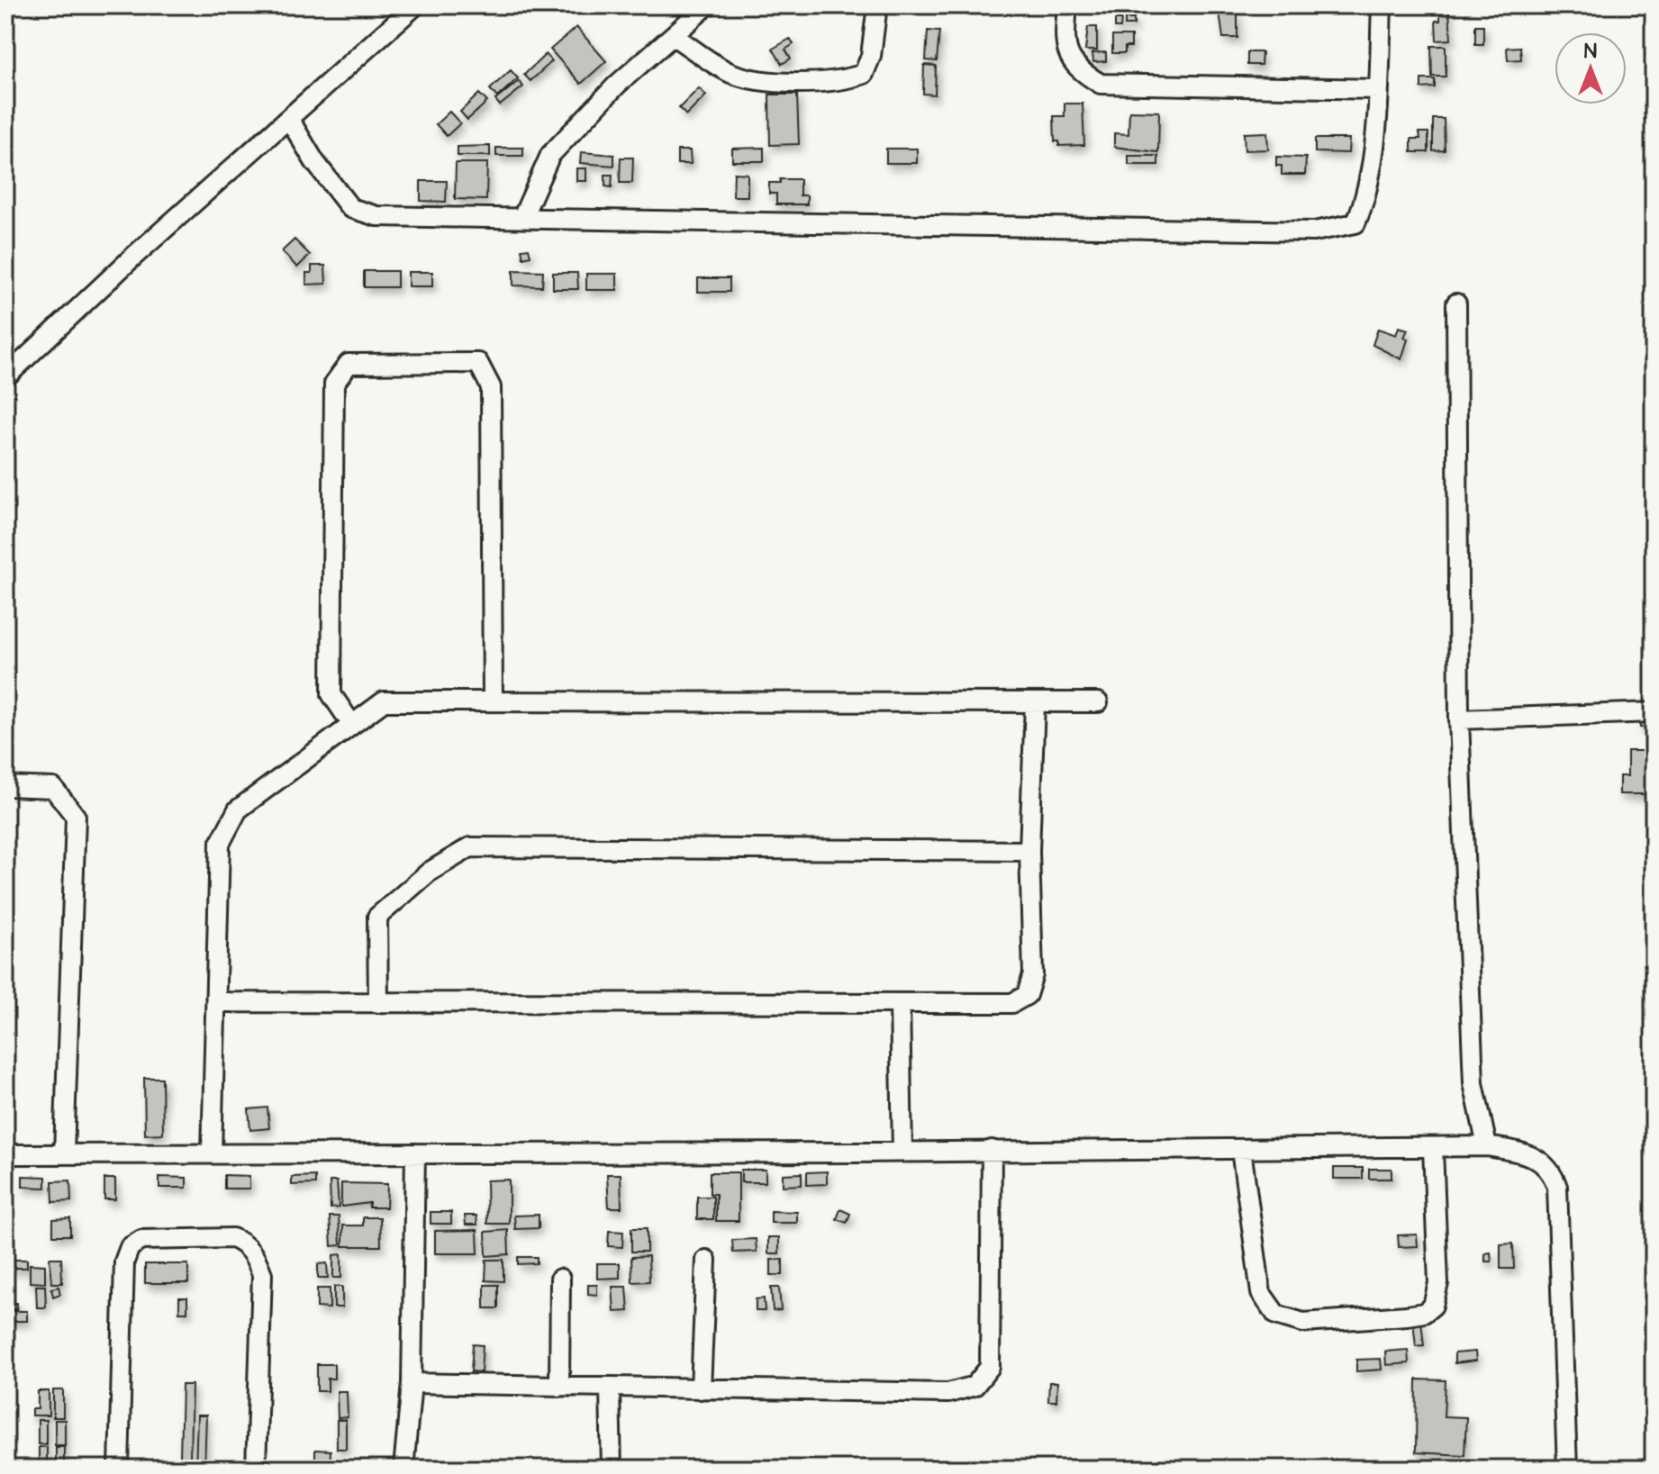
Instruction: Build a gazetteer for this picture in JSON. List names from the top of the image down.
{
  "north": "top"
}
